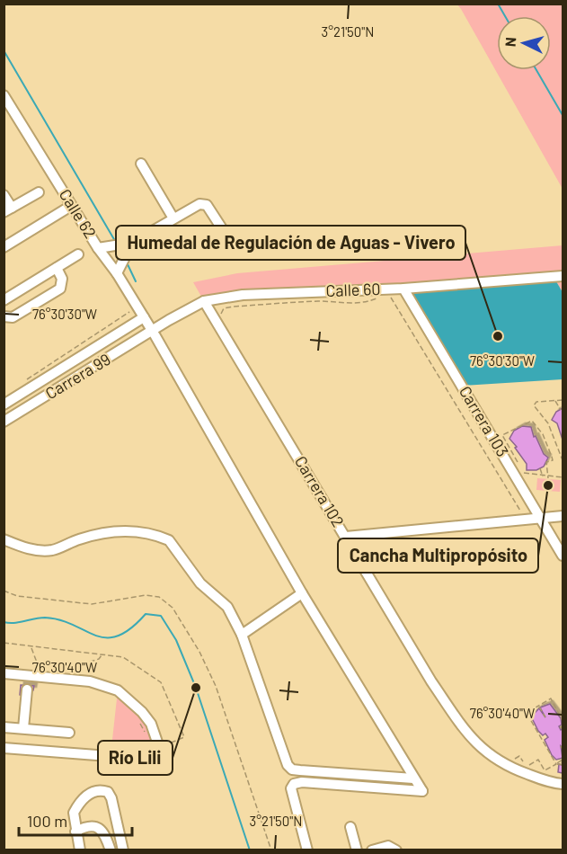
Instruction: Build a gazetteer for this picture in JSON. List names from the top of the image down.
{
  "streets": {
    "street": [
      "Calle 62",
      "Calle 60",
      "Carrera 99",
      "Carrera 103",
      "Carrera 102"
    ]
  },
  "crossings": [
    ["Calle 62", "Calle 60"],
    ["Calle 62", "Carrera 99"],
    ["Calle 60", "Carrera 99"],
    ["Calle 60", "Carrera 103"],
    ["Calle 60", "Carrera 102"]
  ],
  "places": ["Humedal de Regulación de Aguas - Vivero", "Cancha Multipropósito", "Río Lili"],
  "scale_bar": "100 m",
  "north": "left",
  "coordinates": ["3°21'50\"N", "76°30'30\"W", "76°30'40\"W"]
}
